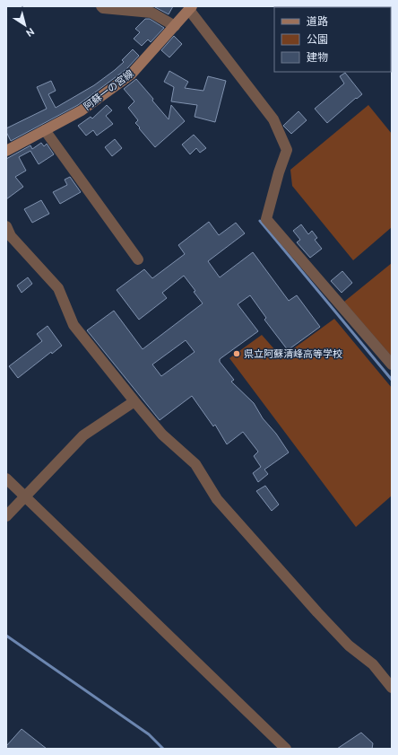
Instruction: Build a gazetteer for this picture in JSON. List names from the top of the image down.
{
  "streets": {
    "main road": ["阿蘇一の宮線"]
  },
  "places": ["県立阿蘇清峰高等学校"],
  "legend": ["道路", "公園", "建物"],
  "north": "bottom right"
}
